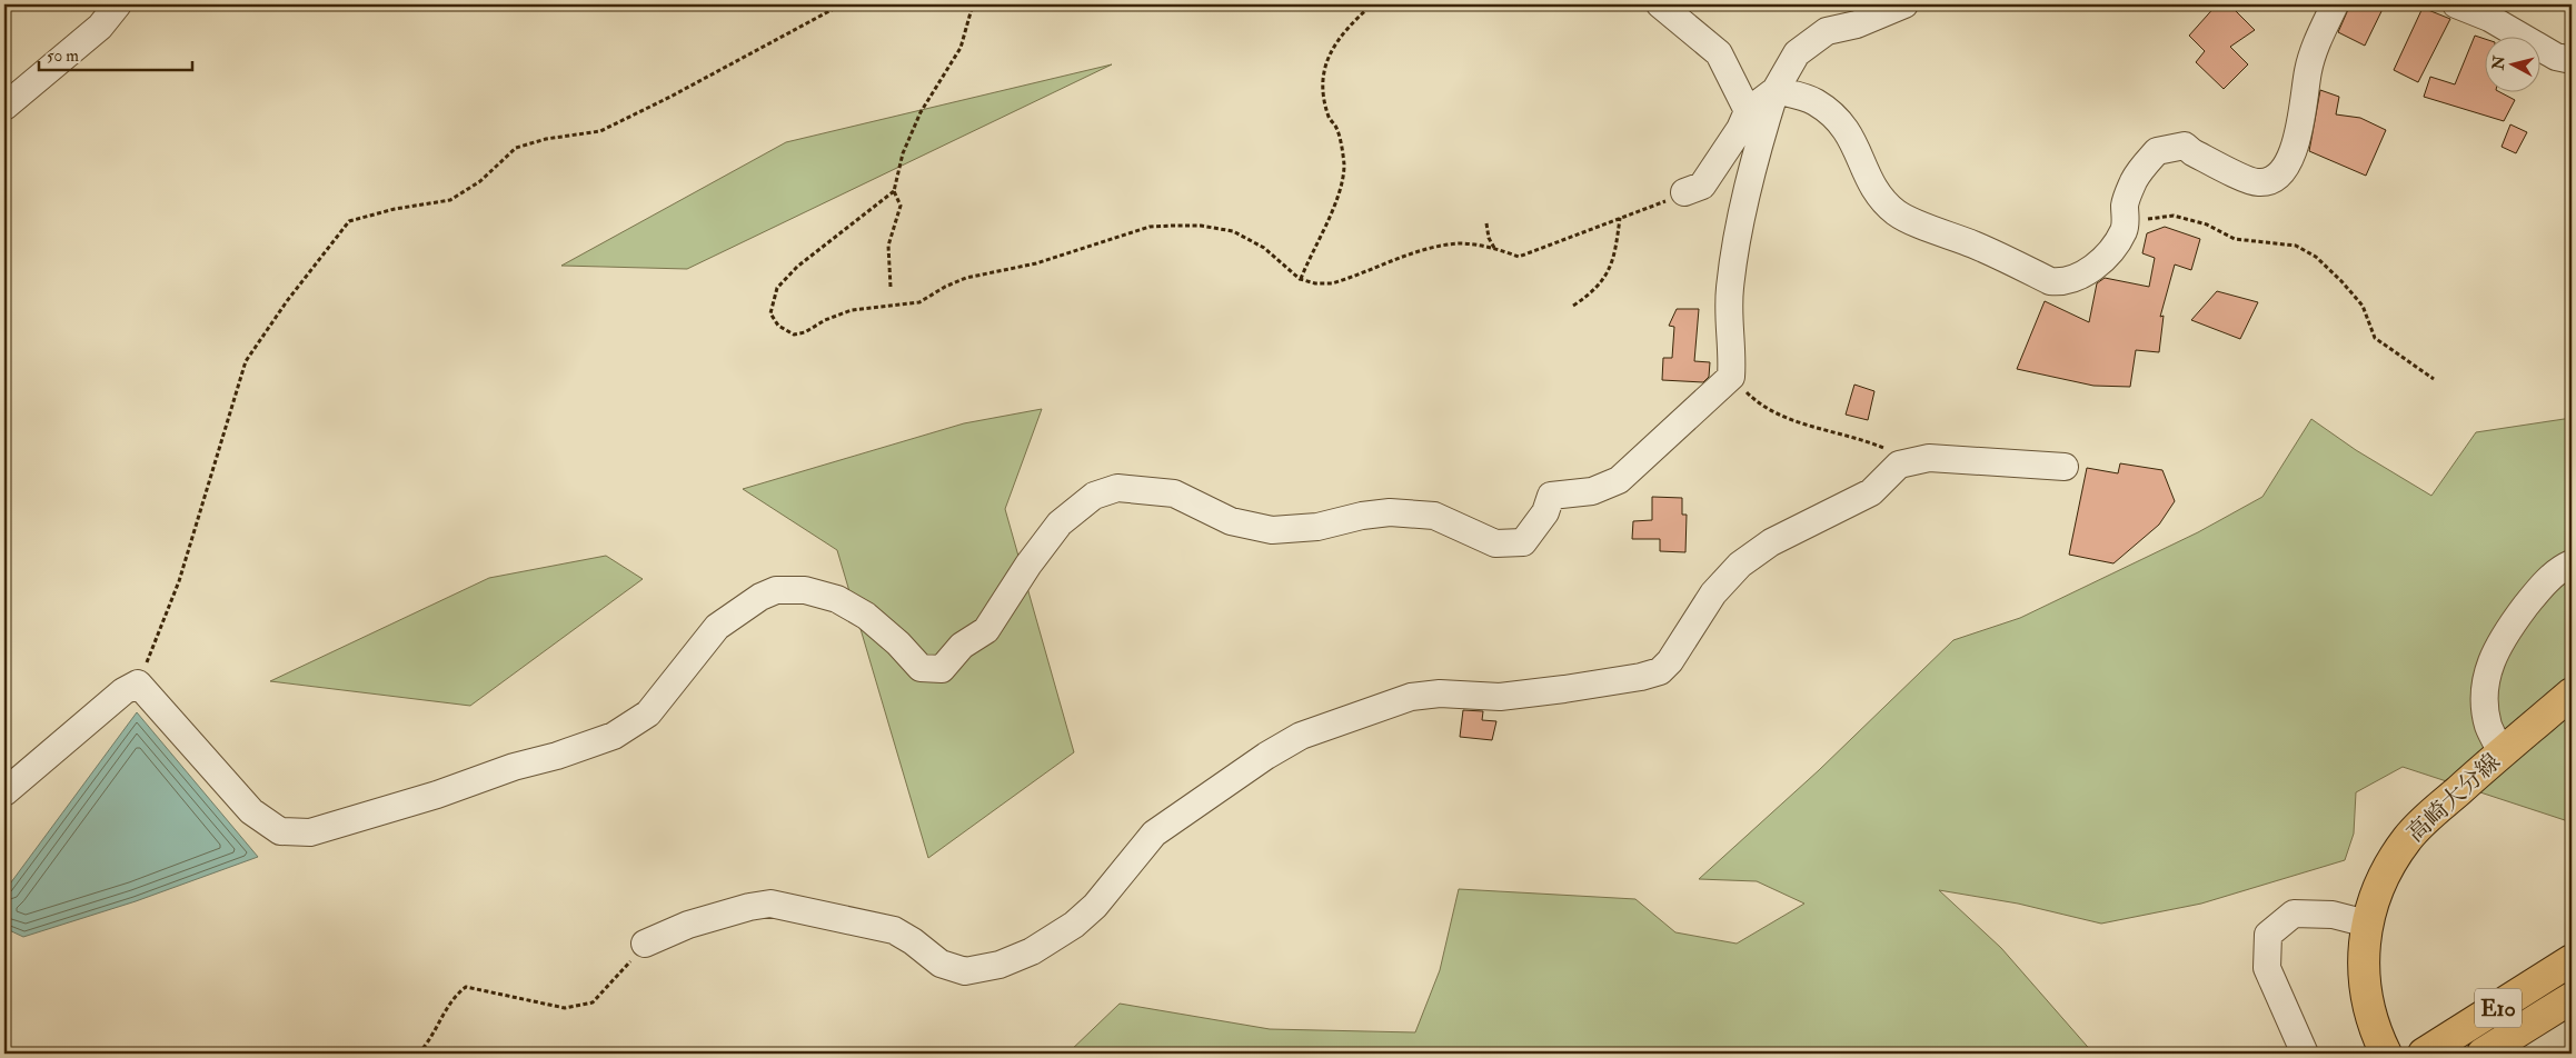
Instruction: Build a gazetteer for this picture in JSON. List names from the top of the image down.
{
  "streets": {
    "main road": ["高崎大分線", "E10"]
  },
  "scale_bar": "50 m",
  "north": "left"
}
